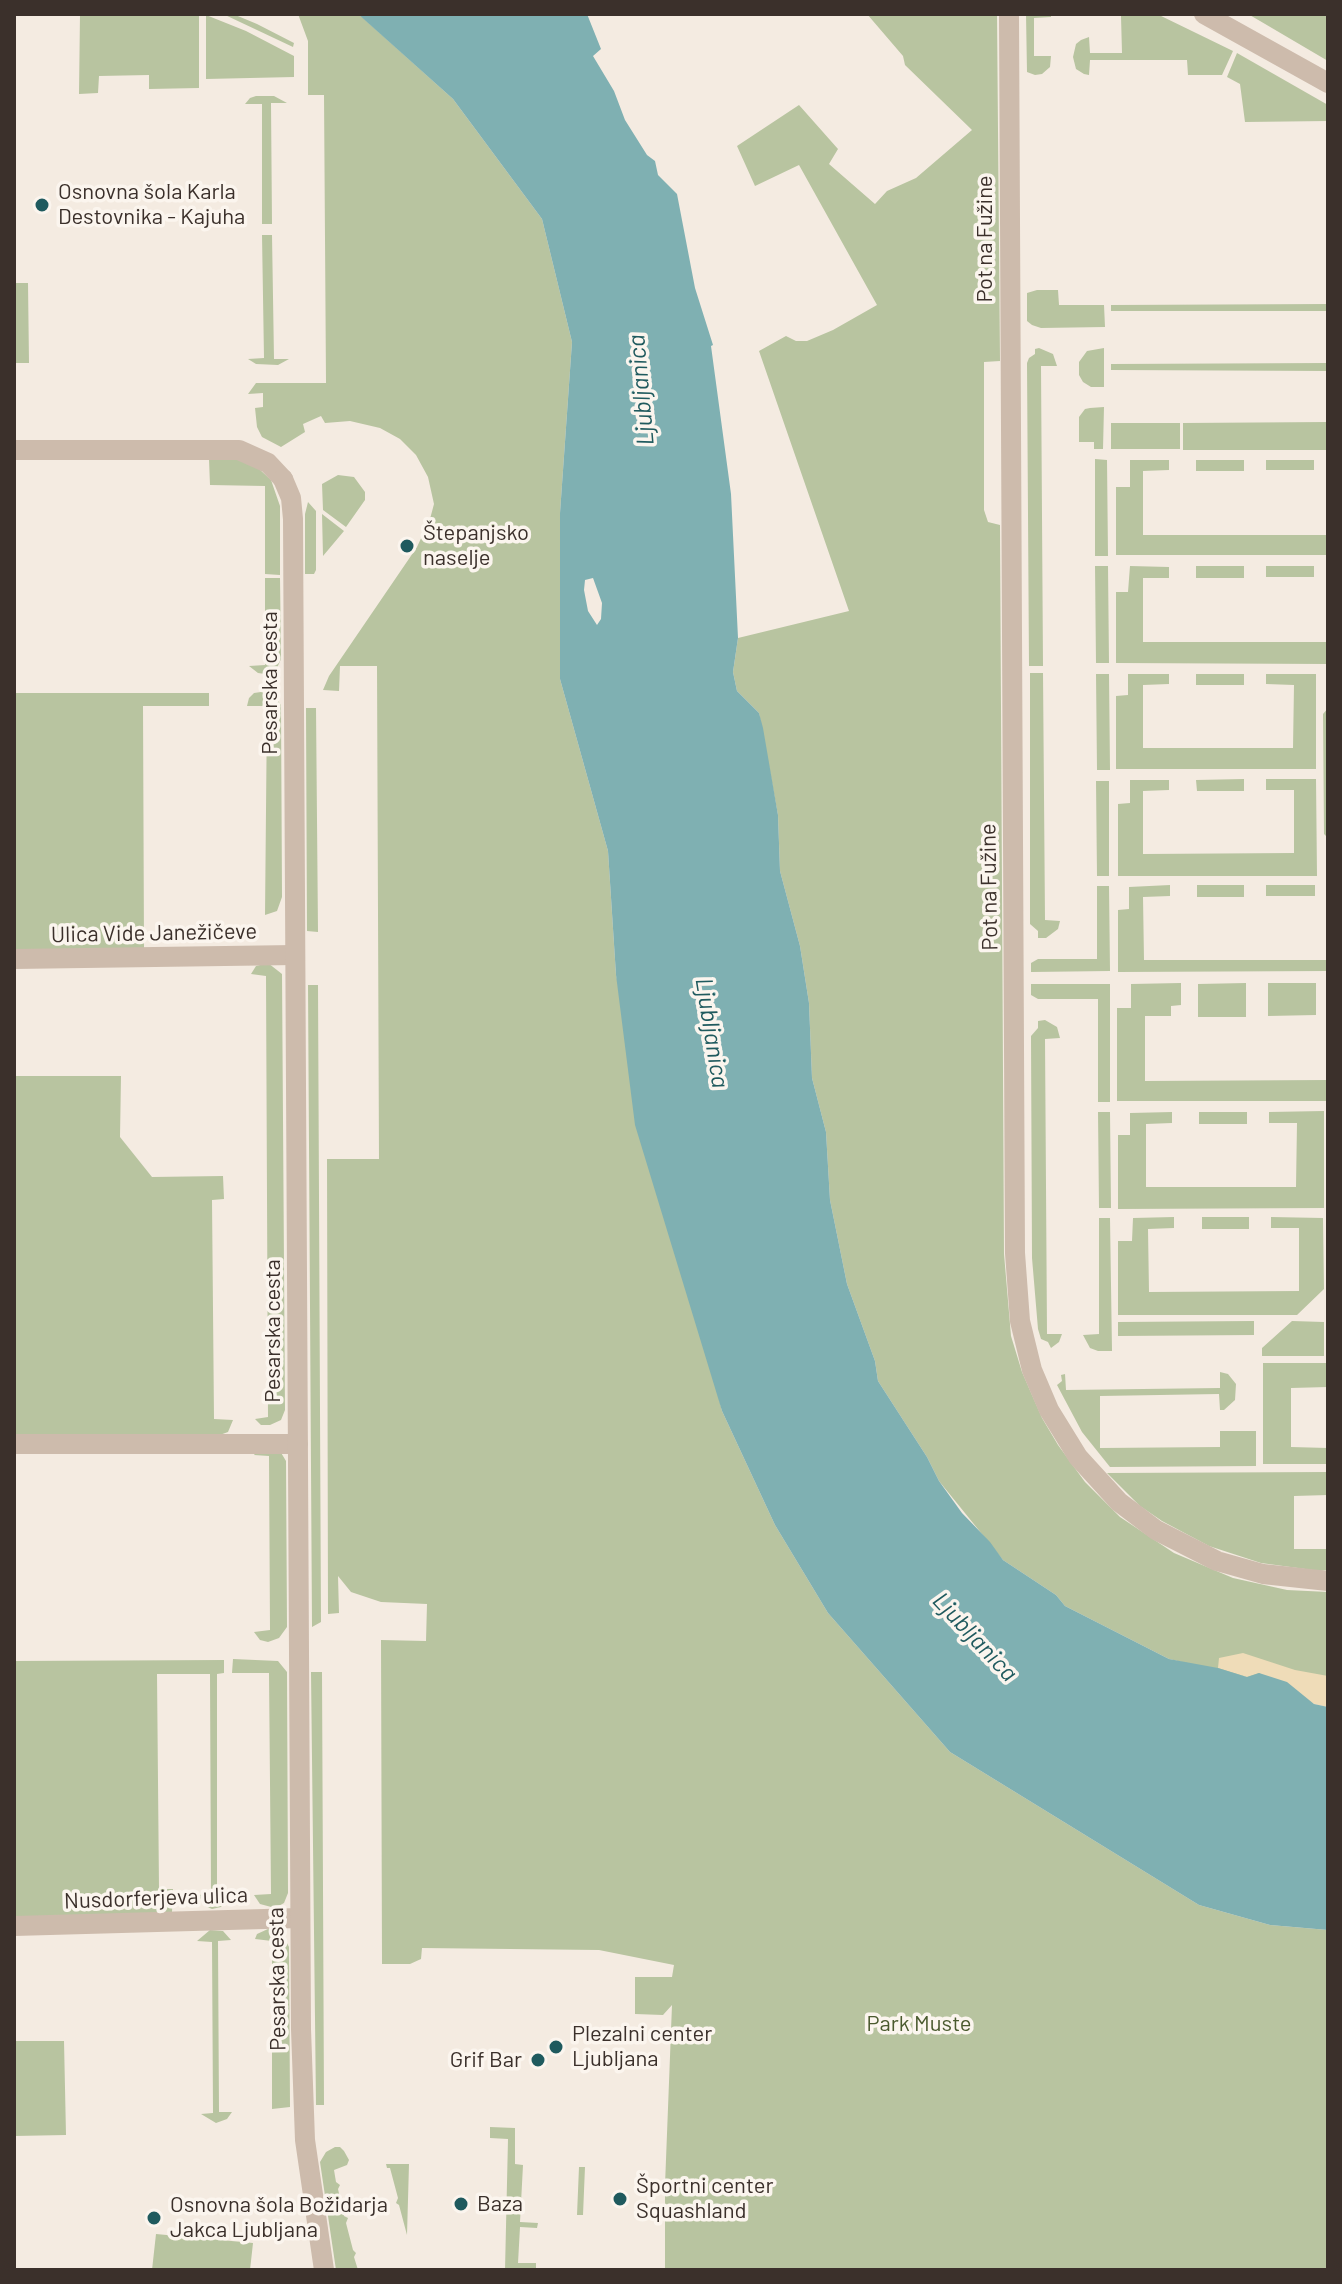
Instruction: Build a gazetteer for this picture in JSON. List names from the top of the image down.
{
  "streets": {
    "street": [
      "Pot na Fužine",
      "Pesarska cesta",
      "Ulica Vide Janežičeve",
      "Nusdorferjeva ulica"
    ]
  },
  "crossings": [
    ["Pesarska cesta", "Ulica Vide Janežičeve"],
    ["Pesarska cesta", "Nusdorferjeva ulica"]
  ],
  "water": ["Ljubljanica"],
  "parks": ["Park Muste"],
  "places": [
    "Osnovna šola Karla Destovnika - Kajuha",
    "Štepanjsko naselje",
    "Plezalni center Ljubljana",
    "Grif Bar",
    "Športni center Squashland",
    "Baza",
    "Osnovna šola Božidarja Jakca Ljubljana"
  ]
}
